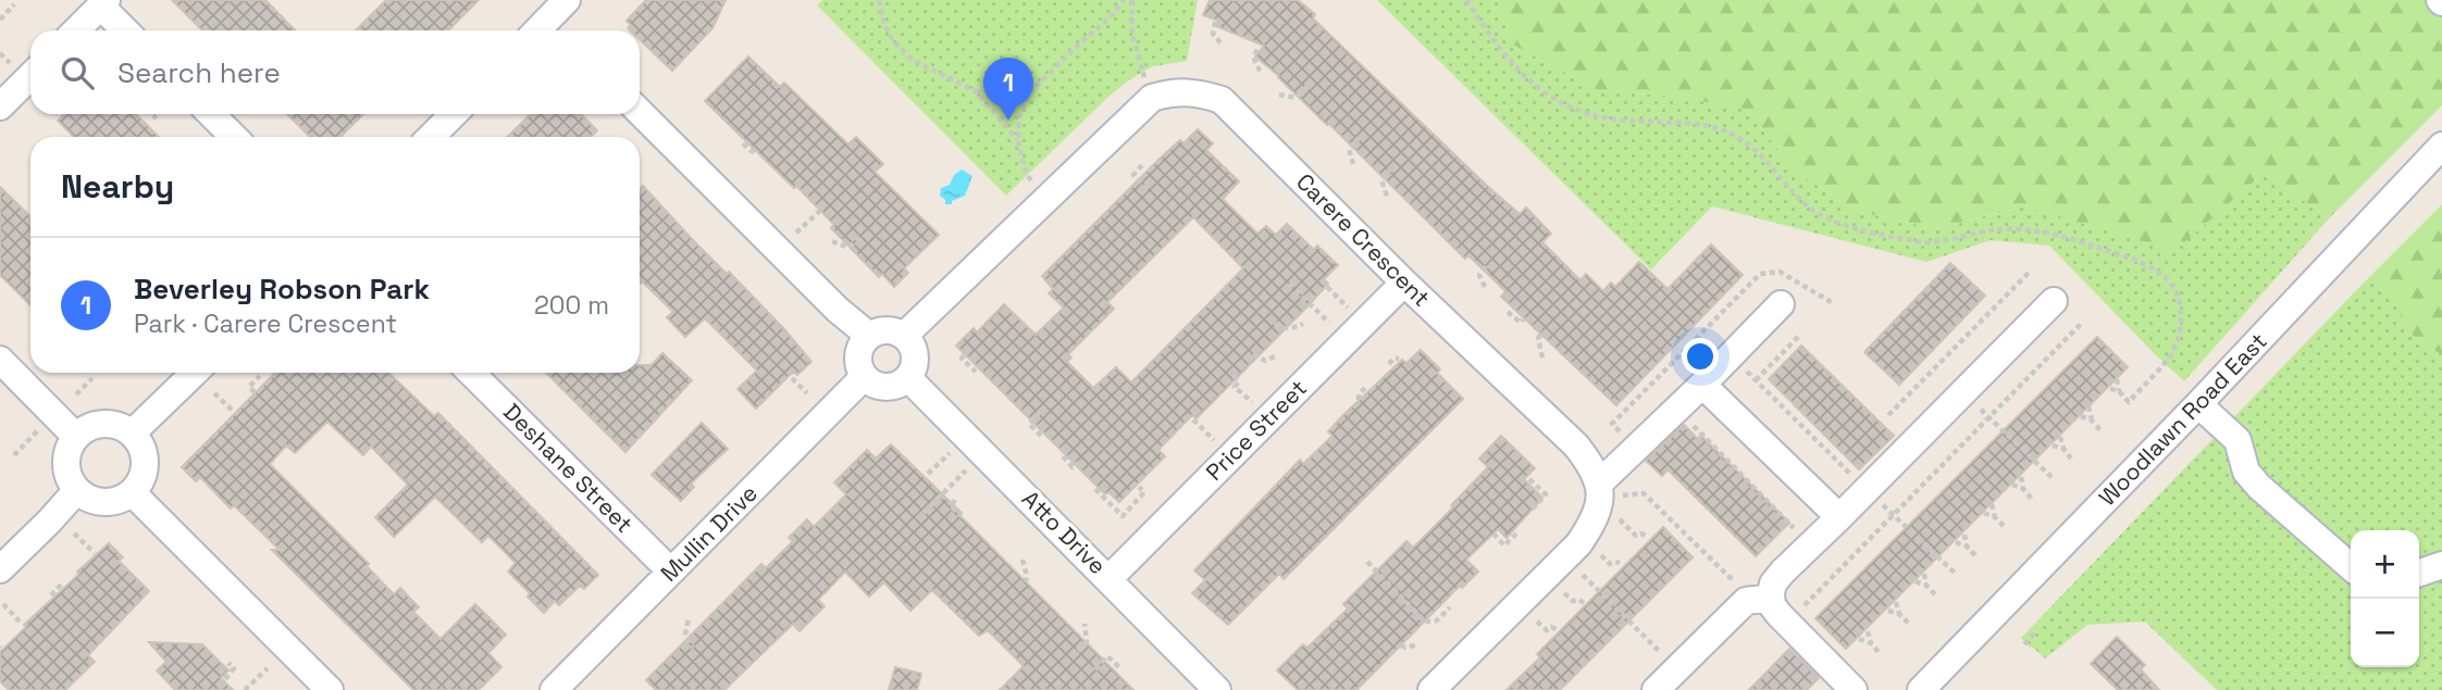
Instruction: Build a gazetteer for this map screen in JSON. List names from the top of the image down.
{
  "streets": {
    "street": [
      "Carere Crescent",
      "Woodlawn Road East",
      "Price Street",
      "Deshane Street",
      "Atto Drive",
      "Mullin Drive"
    ]
  },
  "crossings": [
    ["Carere Crescent", "Price Street"],
    ["Price Street", "Atto Drive"],
    ["Deshane Street", "Mullin Drive"],
    ["Atto Drive", "Mullin Drive"]
  ],
  "page": {
    "search": "Search here",
    "pins": "1",
    "heading": "Nearby",
    "list": [
      {
        "mark": "1",
        "name": "Beverley Robson Park",
        "note": "Park · Carere Crescent",
        "value": "200 m"
      }
    ],
    "map_buttons": ["+", "−"]
  }
}
